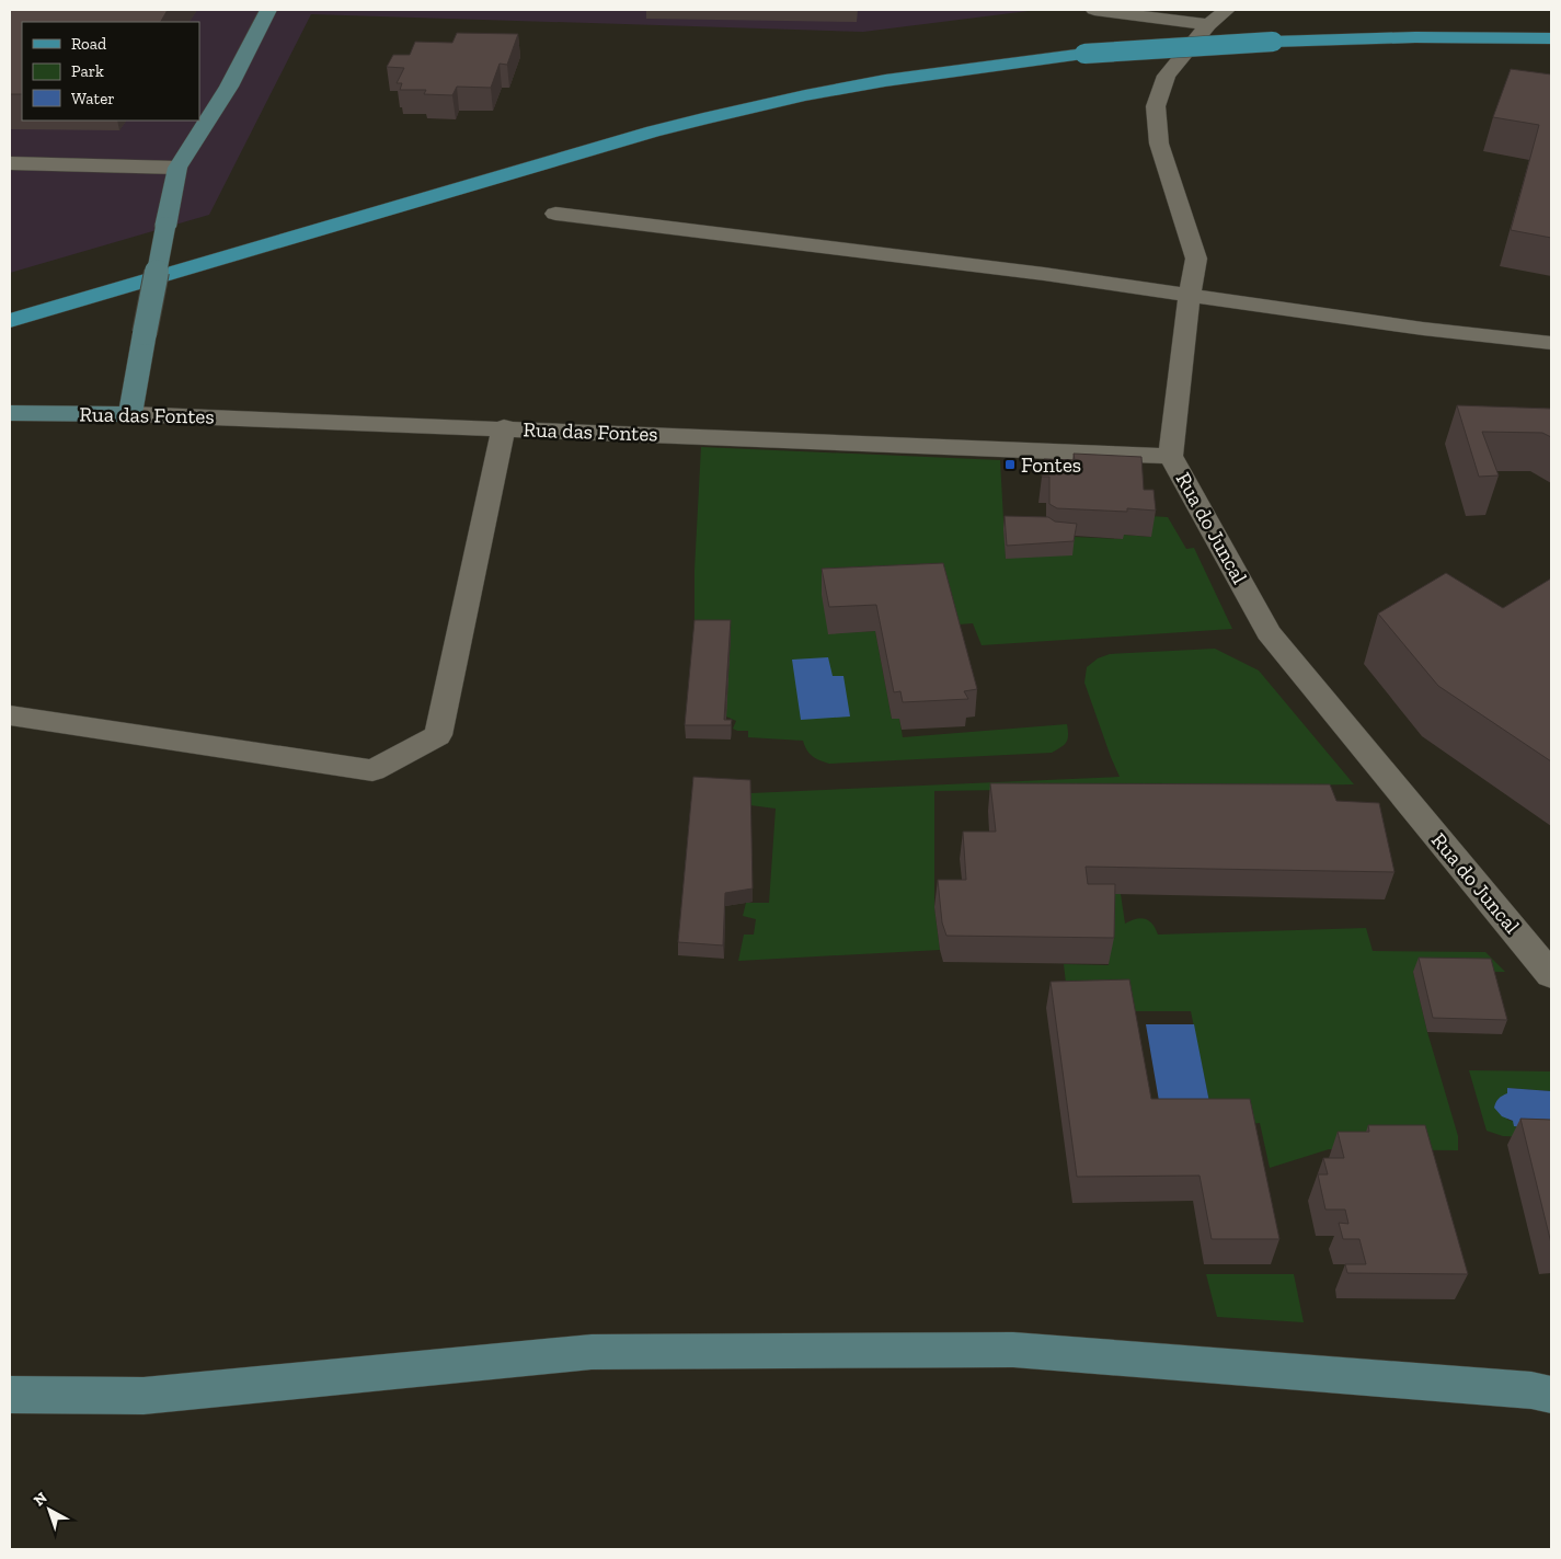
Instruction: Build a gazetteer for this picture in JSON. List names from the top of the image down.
{
  "streets": {
    "street": ["Rua das Fontes", "Rua do Juncal"]
  },
  "crossings": [
    ["Rua das Fontes", "Rua do Juncal"]
  ],
  "places": {
    "transit": ["Fontes"]
  },
  "legend": ["Road", "Park", "Water"],
  "north": "top left"
}
